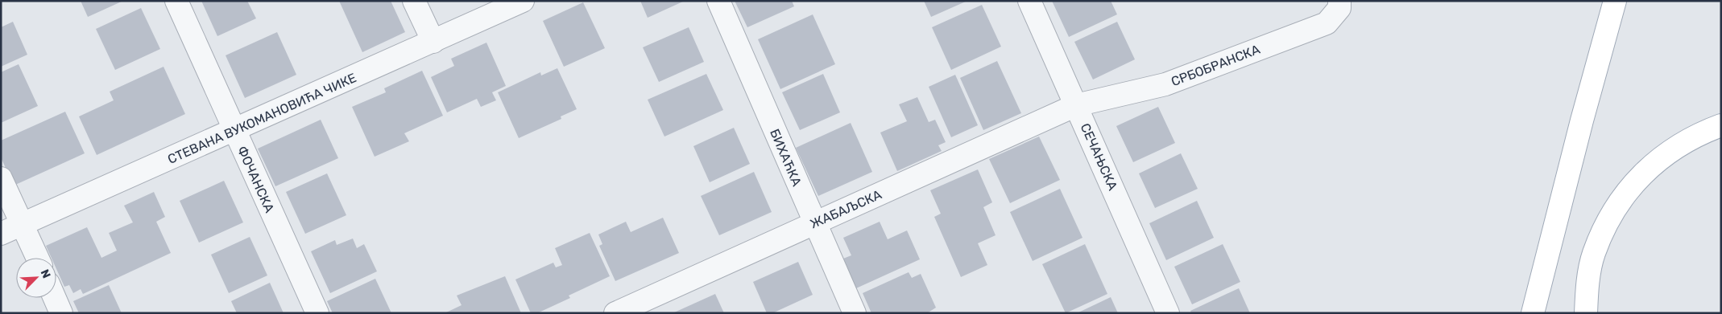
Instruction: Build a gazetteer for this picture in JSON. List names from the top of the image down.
{
  "streets": {
    "street": [
      "СРБОБРАНСКА",
      "СТЕВАНА ВУКОМАНОВИЋА ЧИКЕ",
      "СЕЧАЊСКА",
      "БИХАЋКА",
      "ФОЧАНСКА",
      "ЖАБАЉСКА"
    ]
  },
  "crossings": [
    ["СРБОБРАНСКА", "СЕЧАЊСКА"],
    ["СРБОБРАНСКА", "ЖАБАЉСКА"],
    ["СТЕВАНА ВУКОМАНОВИЋА ЧИКЕ", "ФОЧАНСКА"],
    ["СЕЧАЊСКА", "ЖАБАЉСКА"],
    ["БИХАЋКА", "ЖАБАЉСКА"]
  ],
  "north": "top right"
}
